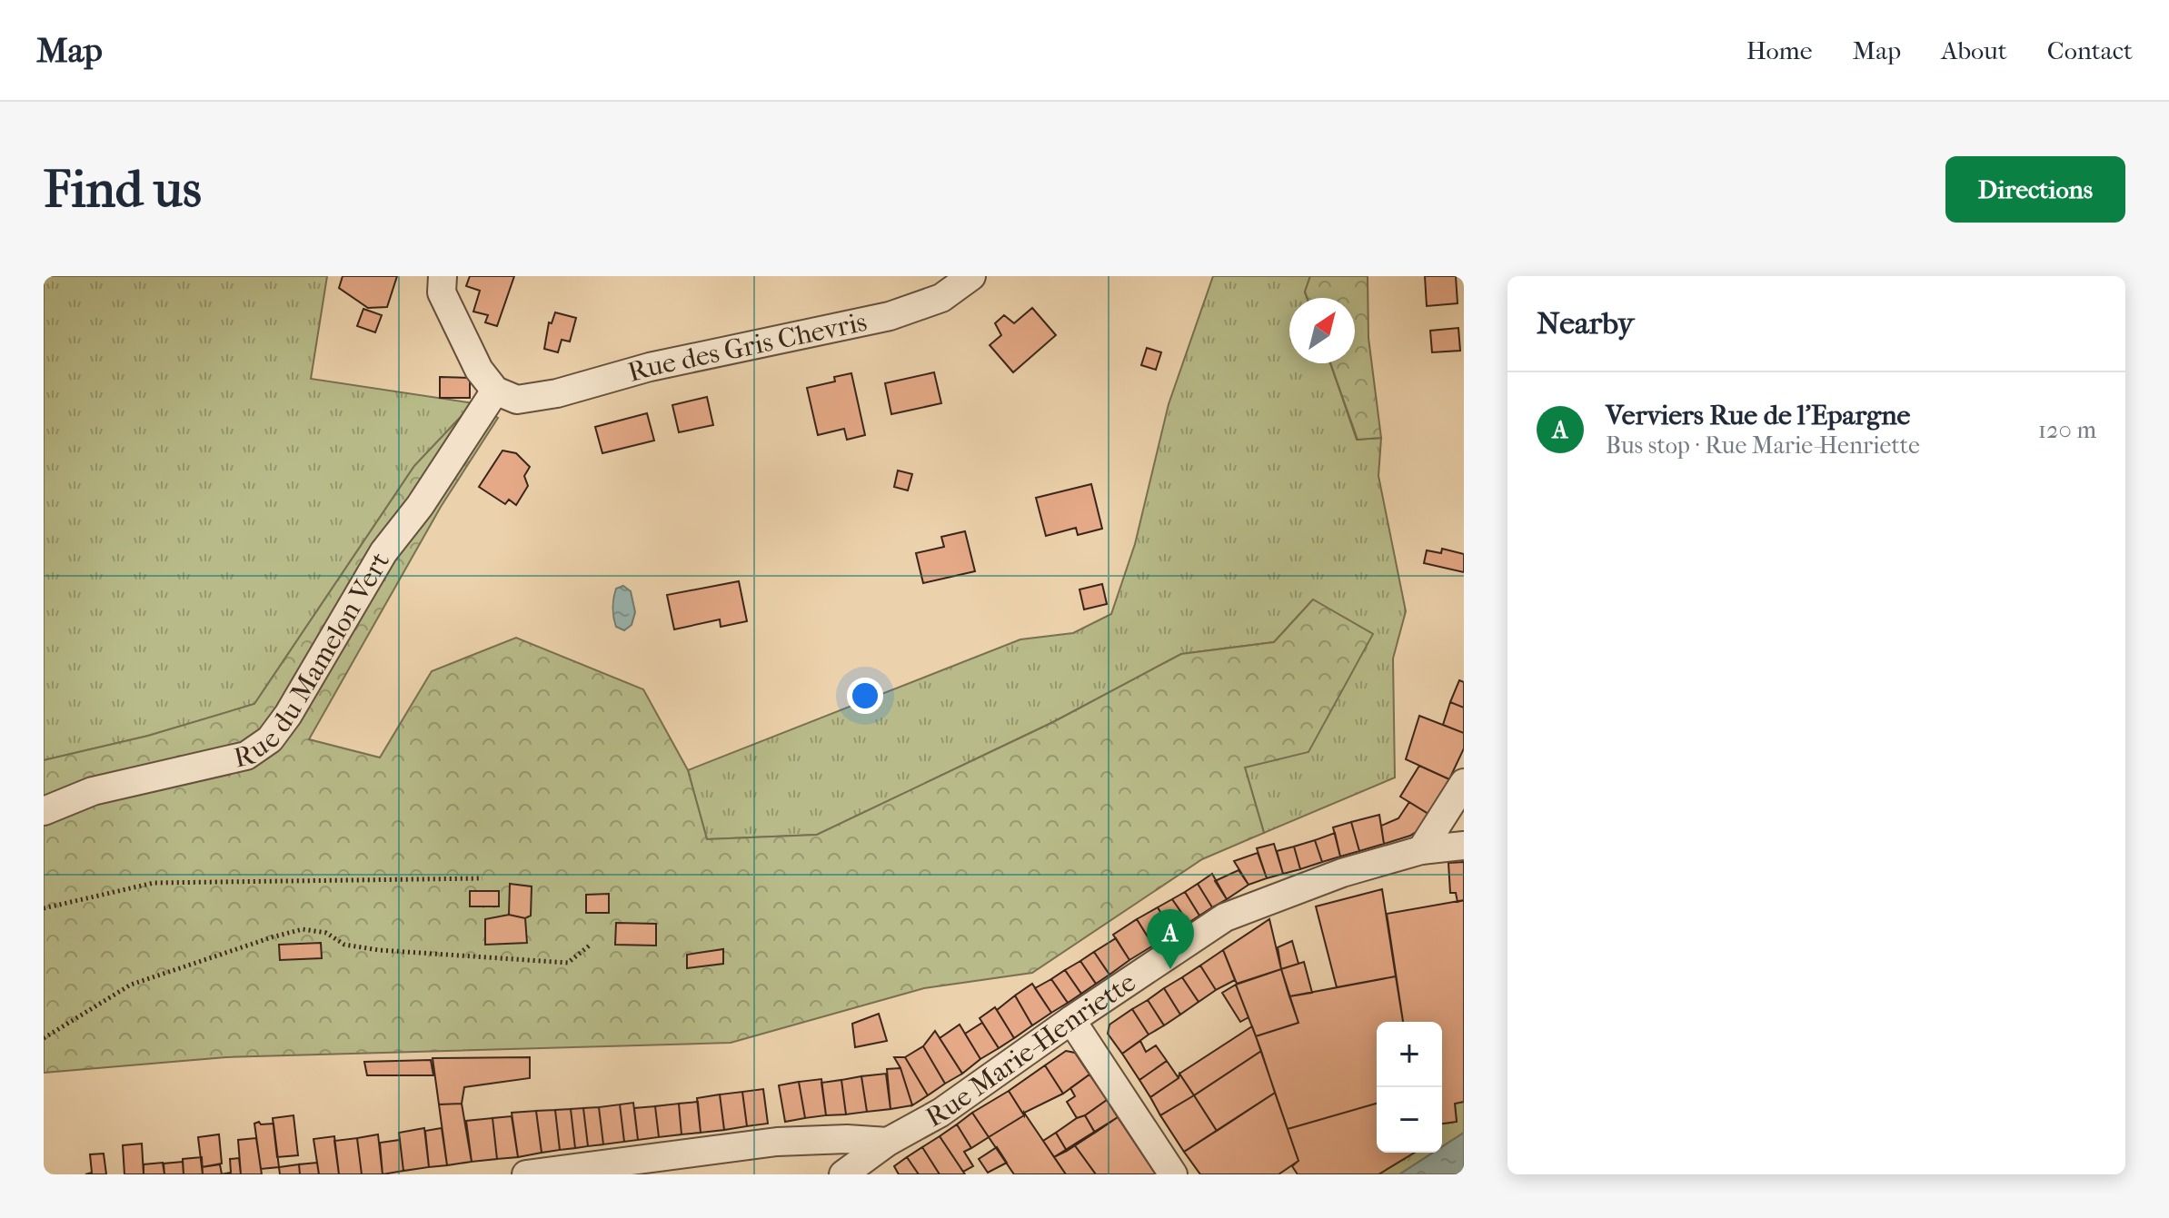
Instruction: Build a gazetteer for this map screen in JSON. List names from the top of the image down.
{
  "streets": {
    "street": ["Rue des Gris Chevris", "Rue du Mamelon Vert", "Rue Marie-Henriette"]
  },
  "crossings": [
    ["Rue des Gris Chevris", "Rue du Mamelon Vert"]
  ],
  "north": "top right",
  "page": {
    "header": "Map",
    "nav": [
      "Home",
      "Map",
      "About",
      "Contact"
    ],
    "buttons": "Directions",
    "title": "Find us",
    "heading": "Nearby",
    "list": [
      {
        "mark": "A",
        "name": "Verviers Rue de l'Epargne",
        "note": "Bus stop · Rue Marie-Henriette",
        "value": "120 m"
      }
    ],
    "pins": "A",
    "map_buttons": ["+", "−"]
  }
}
